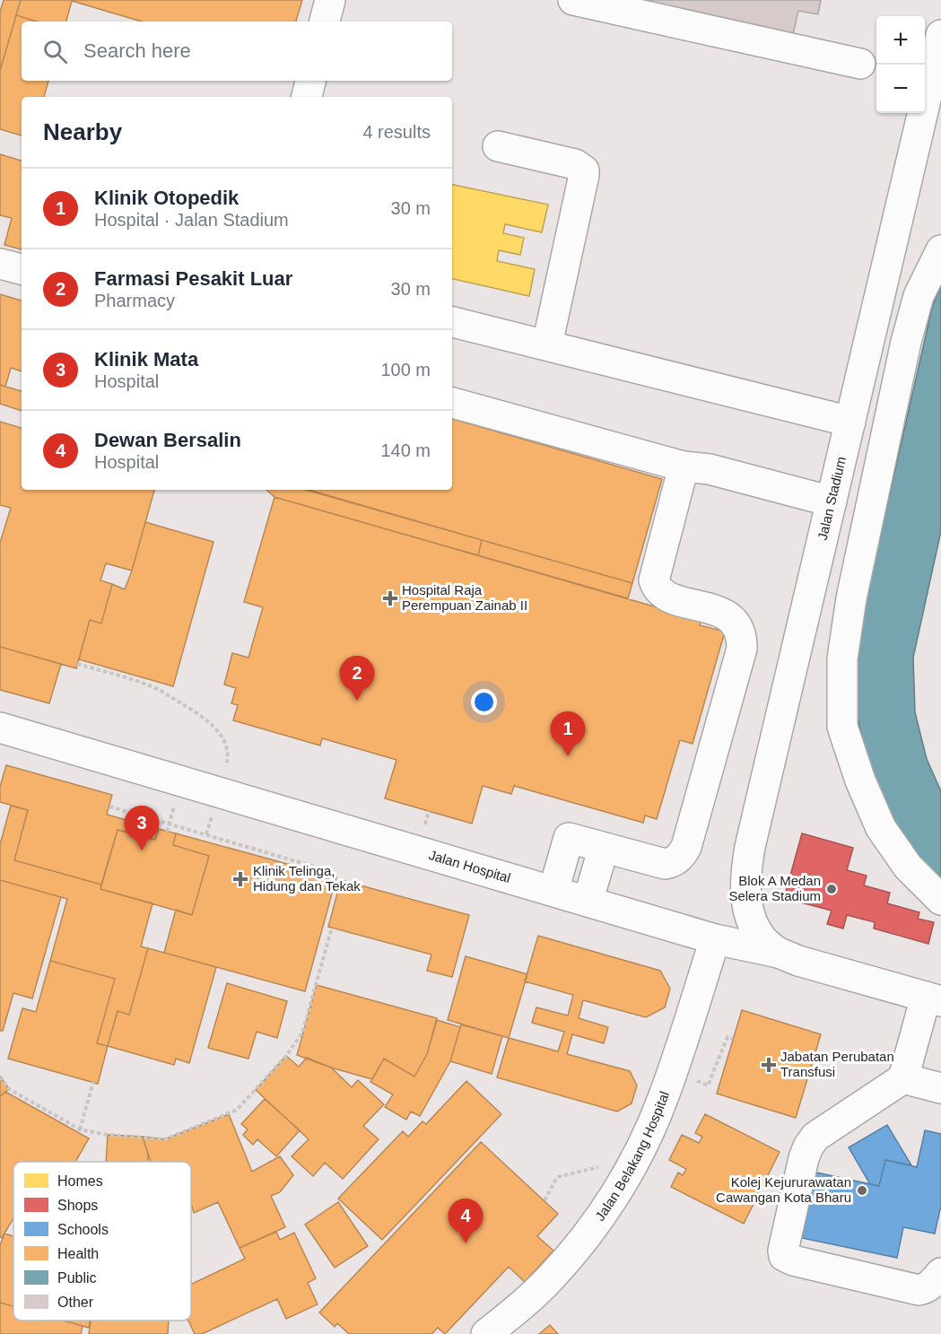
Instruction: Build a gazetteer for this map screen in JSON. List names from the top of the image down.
{
  "streets": {
    "street": ["Jalan Stadium", "Jalan Hospital", "Jalan Belakang Hospital"]
  },
  "crossings": [
    ["Jalan Stadium", "Jalan Hospital"],
    ["Jalan Hospital", "Jalan Belakang Hospital"]
  ],
  "places": {
    "health": ["Hospital Raja Perempuan Zainab II", "Klinik Telinga, Hidung dan Tekak", "Jabatan Perubatan Transfusi"],
    "other": ["Blok A Medan Selera Stadium", "Kolej Kejururawatan Cawangan Kota Bharu"]
  },
  "legend": [
    "Homes",
    "Shops",
    "Schools",
    "Health",
    "Public",
    "Other"
  ],
  "page": {
    "map_buttons": ["+", "−"],
    "search": "Search here",
    "heading": ["Nearby", "4 results"],
    "list": [
      {
        "mark": "1",
        "name": "Klinik Otopedik",
        "note": "Hospital · Jalan Stadium",
        "value": "30 m"
      },
      {
        "mark": "2",
        "name": "Farmasi Pesakit Luar",
        "note": "Pharmacy",
        "value": "30 m"
      },
      {
        "mark": "3",
        "name": "Klinik Mata",
        "note": "Hospital",
        "value": "100 m"
      },
      {
        "mark": "4",
        "name": "Dewan Bersalin",
        "note": "Hospital",
        "value": "140 m"
      }
    ],
    "pins": [
      "2",
      "1",
      "3",
      "4"
    ]
  }
}
